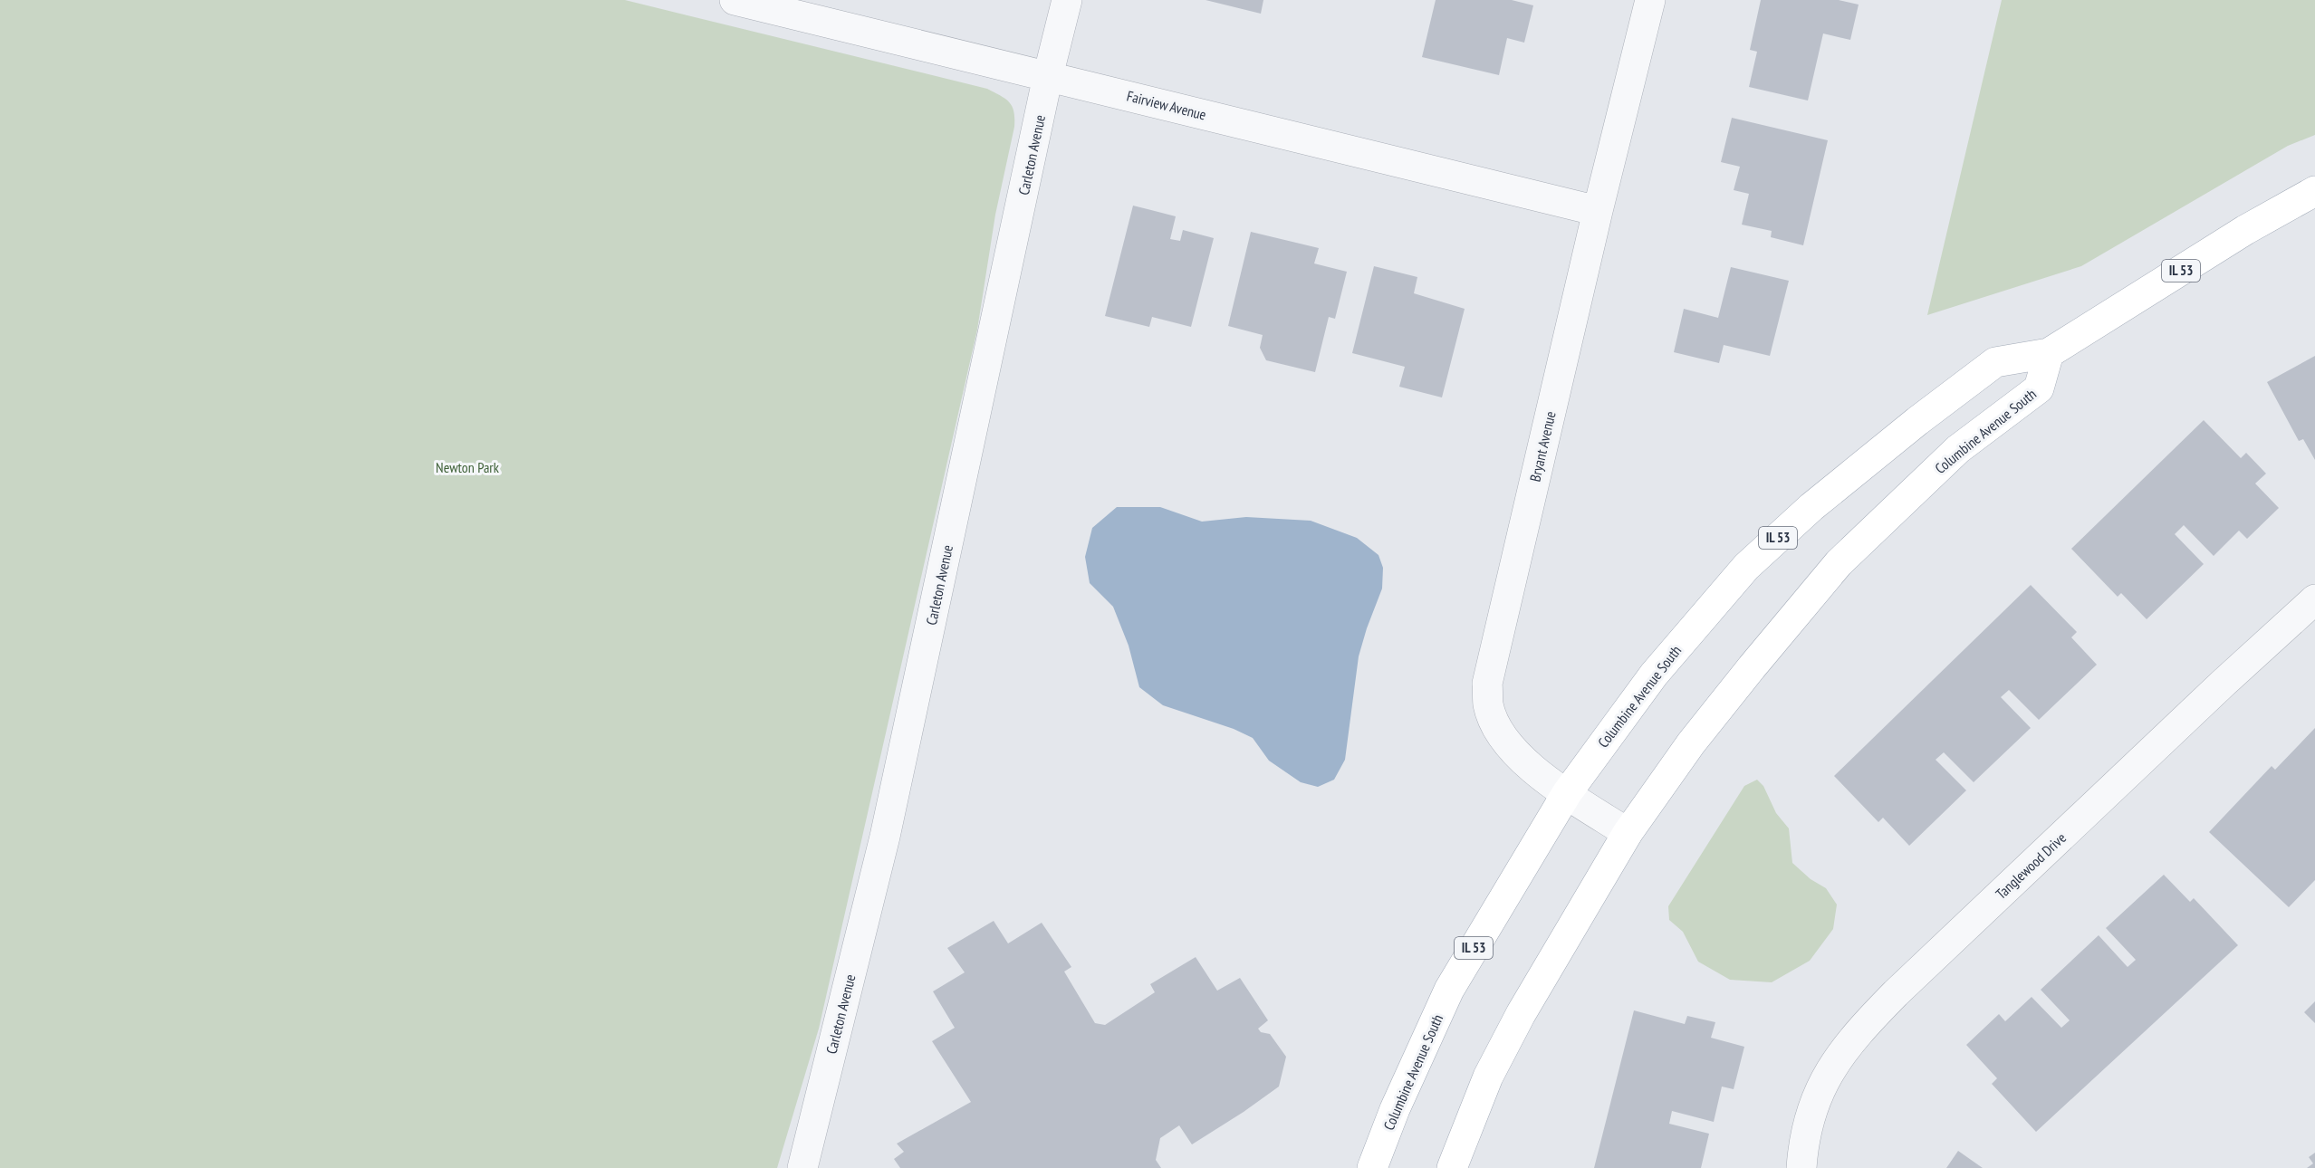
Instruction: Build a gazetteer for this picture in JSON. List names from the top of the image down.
{
  "streets": {
    "main road": ["IL 53", "Columbine Avenue South"],
    "street": [
      "Fairview Avenue",
      "Carleton Avenue",
      "Bryant Avenue",
      "Tanglewood Drive"
    ]
  },
  "crossings": [
    ["Fairview Avenue", "Carleton Avenue"],
    ["Fairview Avenue", "Bryant Avenue"],
    ["Columbine Avenue South", "Bryant Avenue"]
  ],
  "parks": ["Newton Park"]
}
